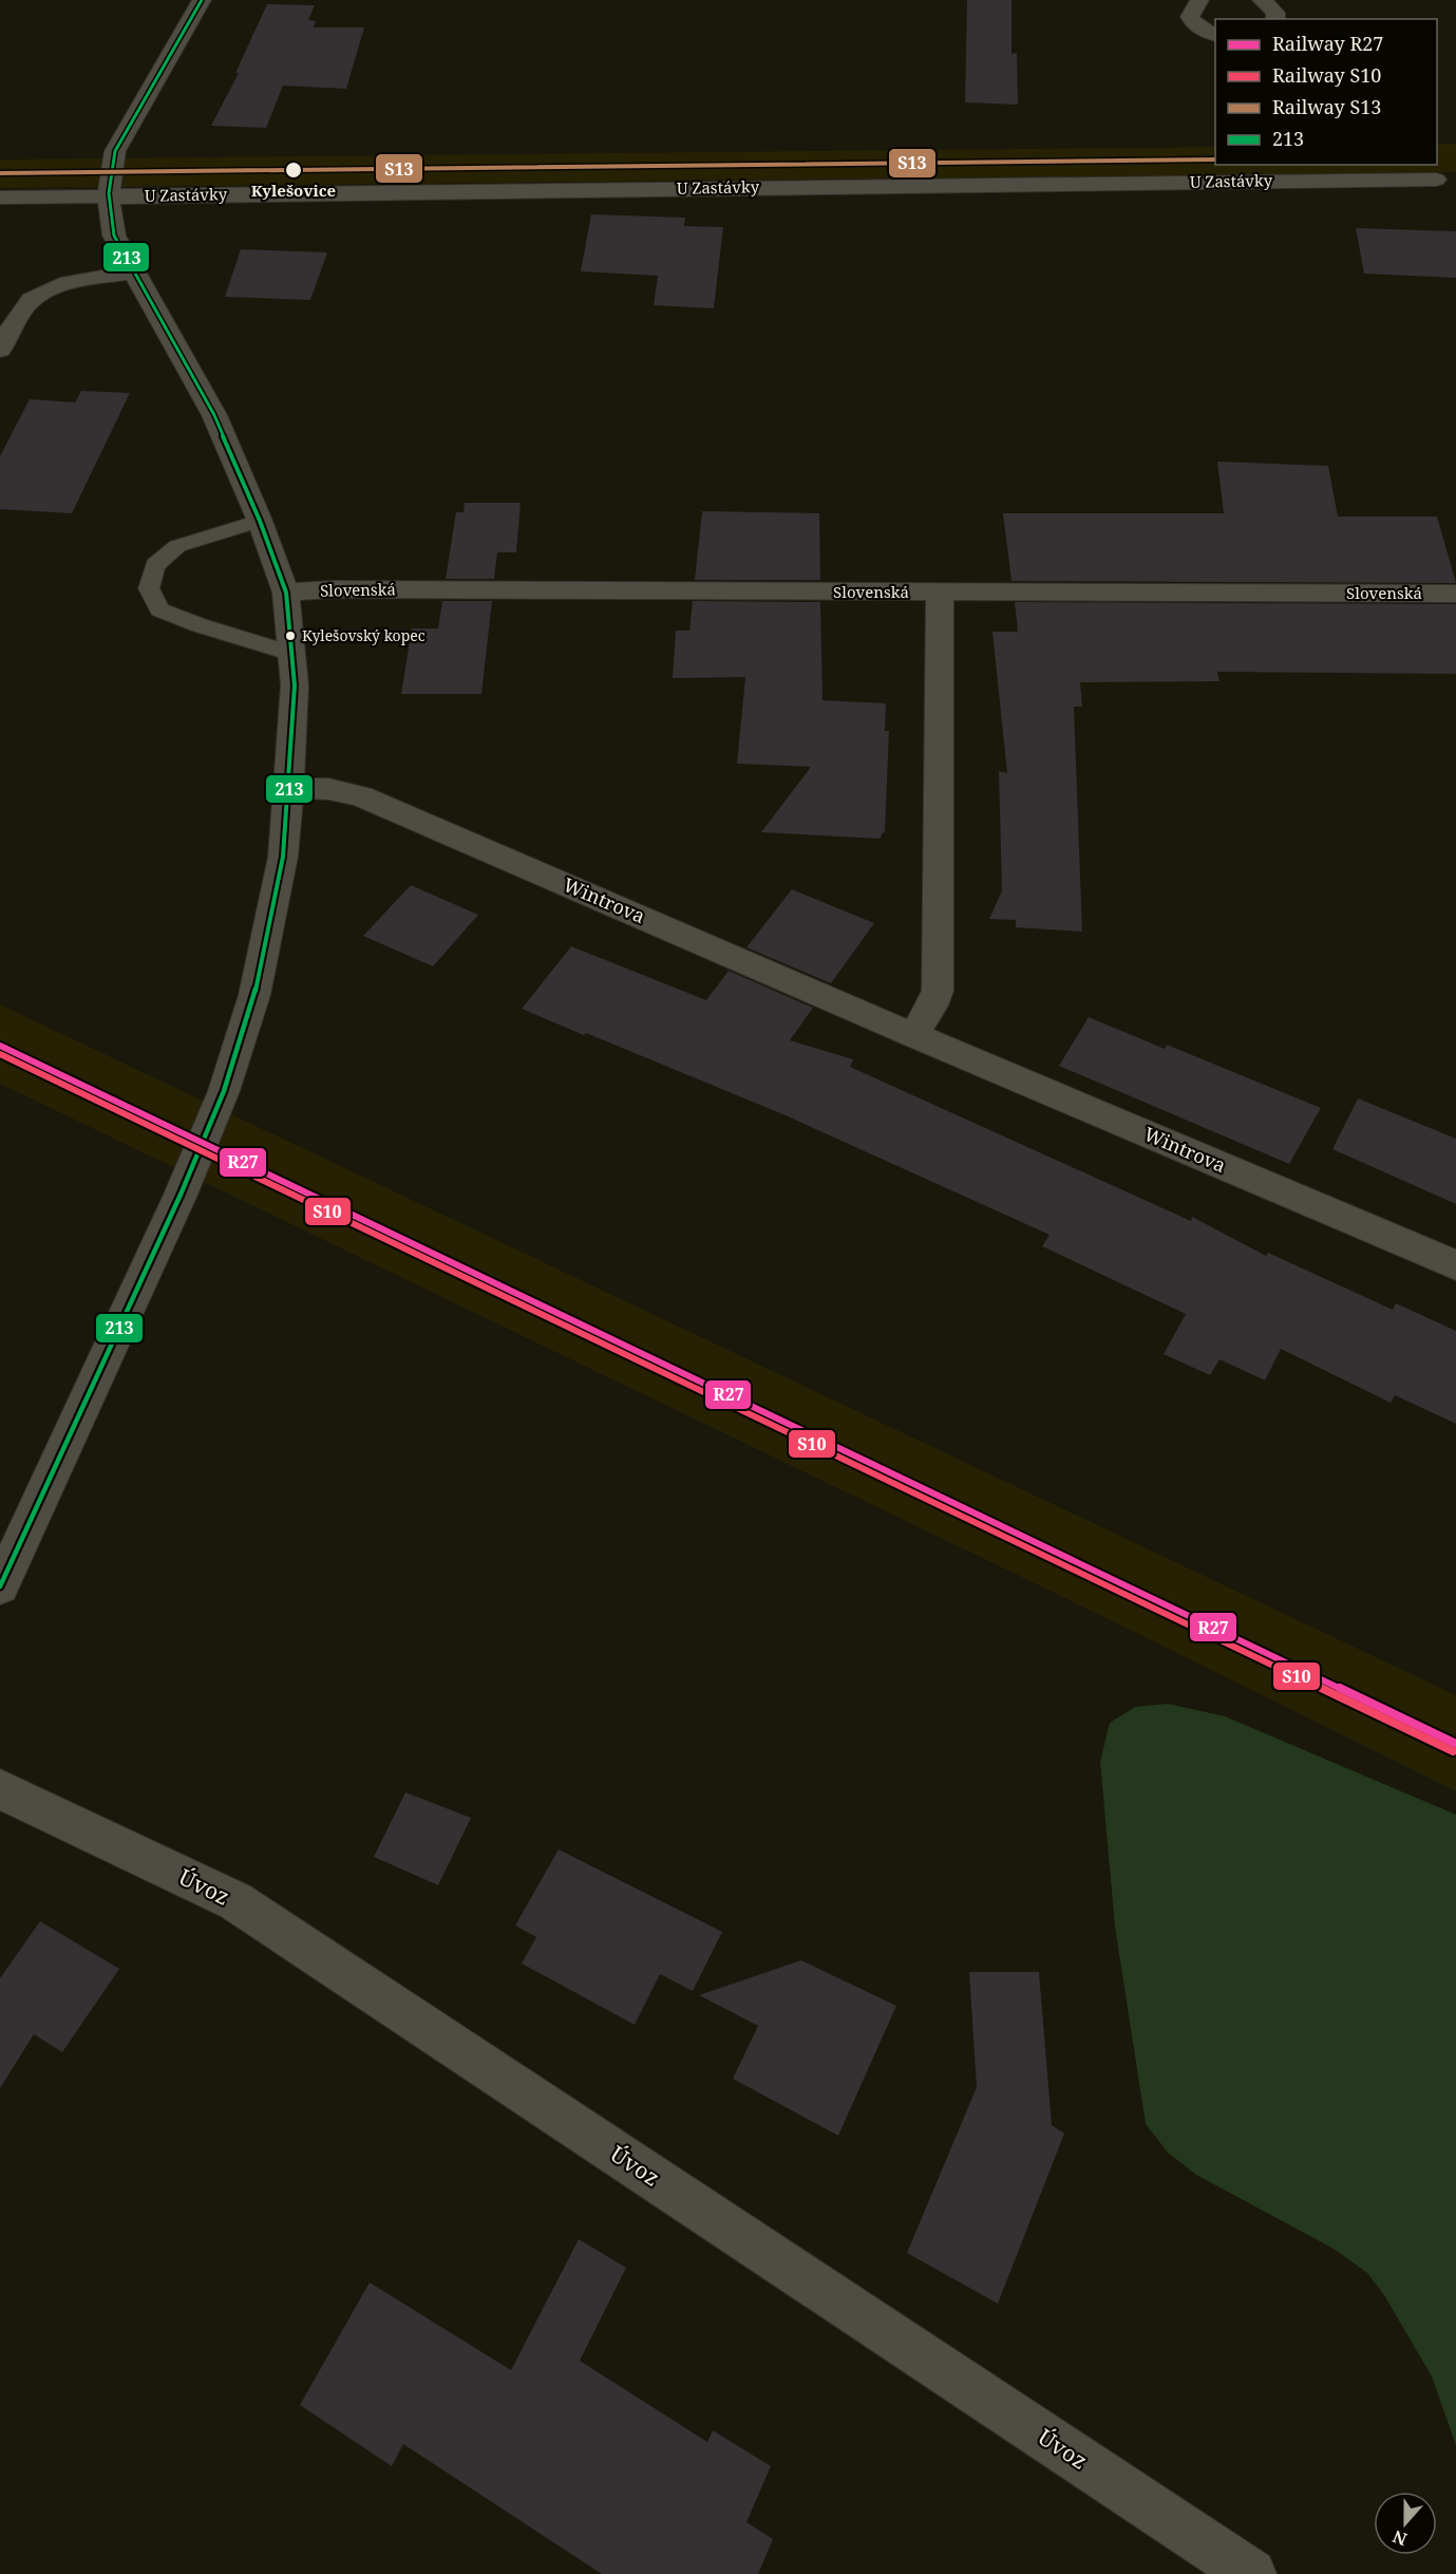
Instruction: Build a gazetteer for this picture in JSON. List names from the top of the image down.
{
  "streets": {
    "street": [
      "U Zastávky",
      "Slovenská",
      "Wintrova",
      "Úvoz"
    ]
  },
  "places": ["Kylešovice", "Kylešovský kopec"],
  "lines": [
    "transit line 213",
    "rail line S13",
    "rail line R27",
    "rail line S10"
  ],
  "legend": [
    "Railway R27",
    "Railway S10",
    "Railway S13",
    "213"
  ],
  "north": "bottom"
}
